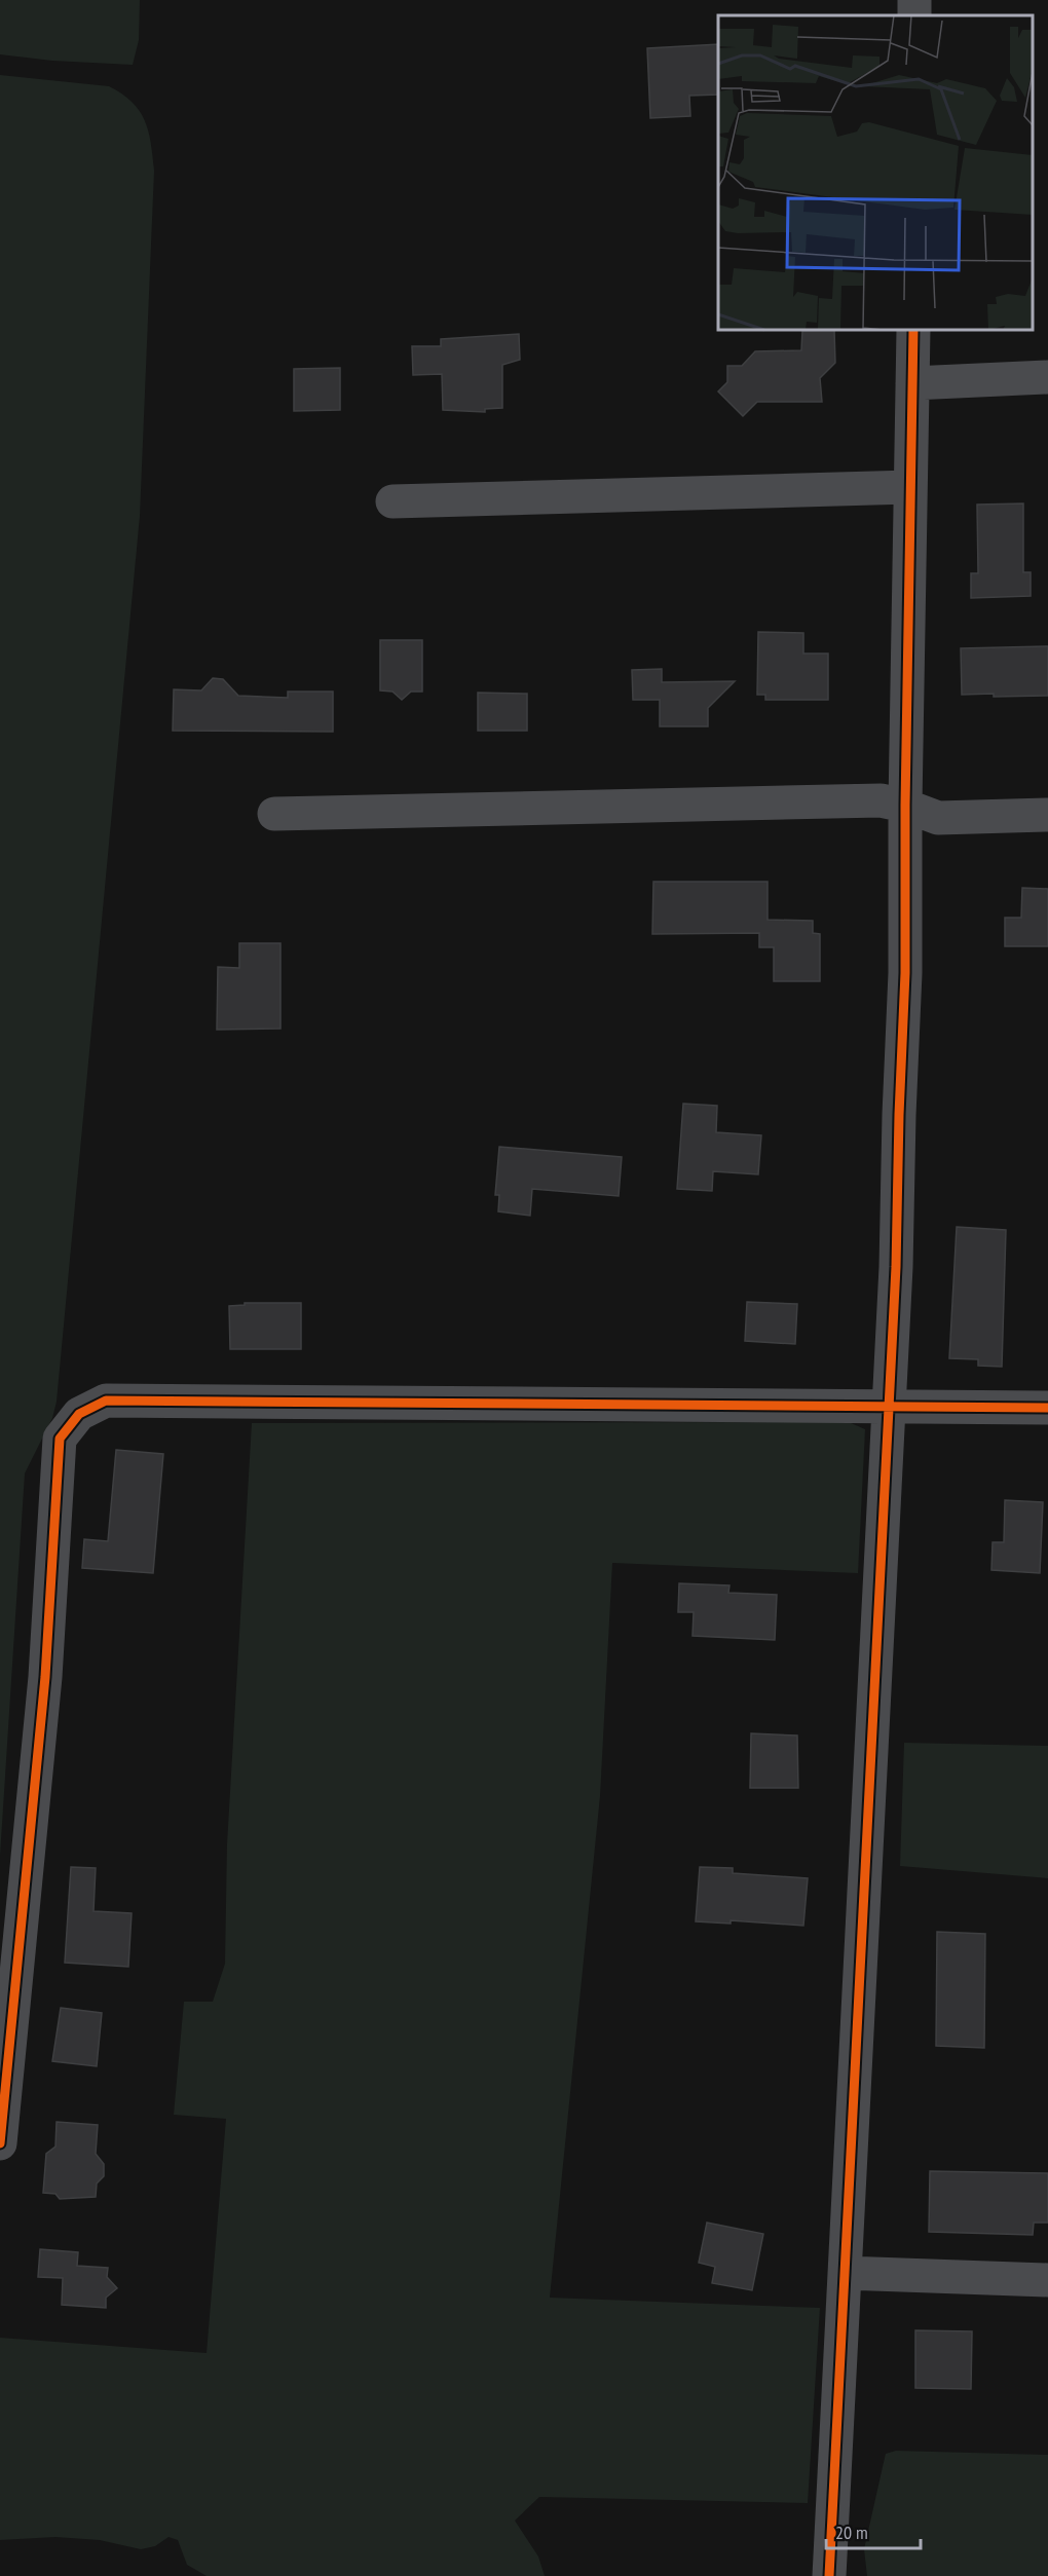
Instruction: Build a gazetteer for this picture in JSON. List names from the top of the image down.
{
  "scale_bar": "20 m"
}
